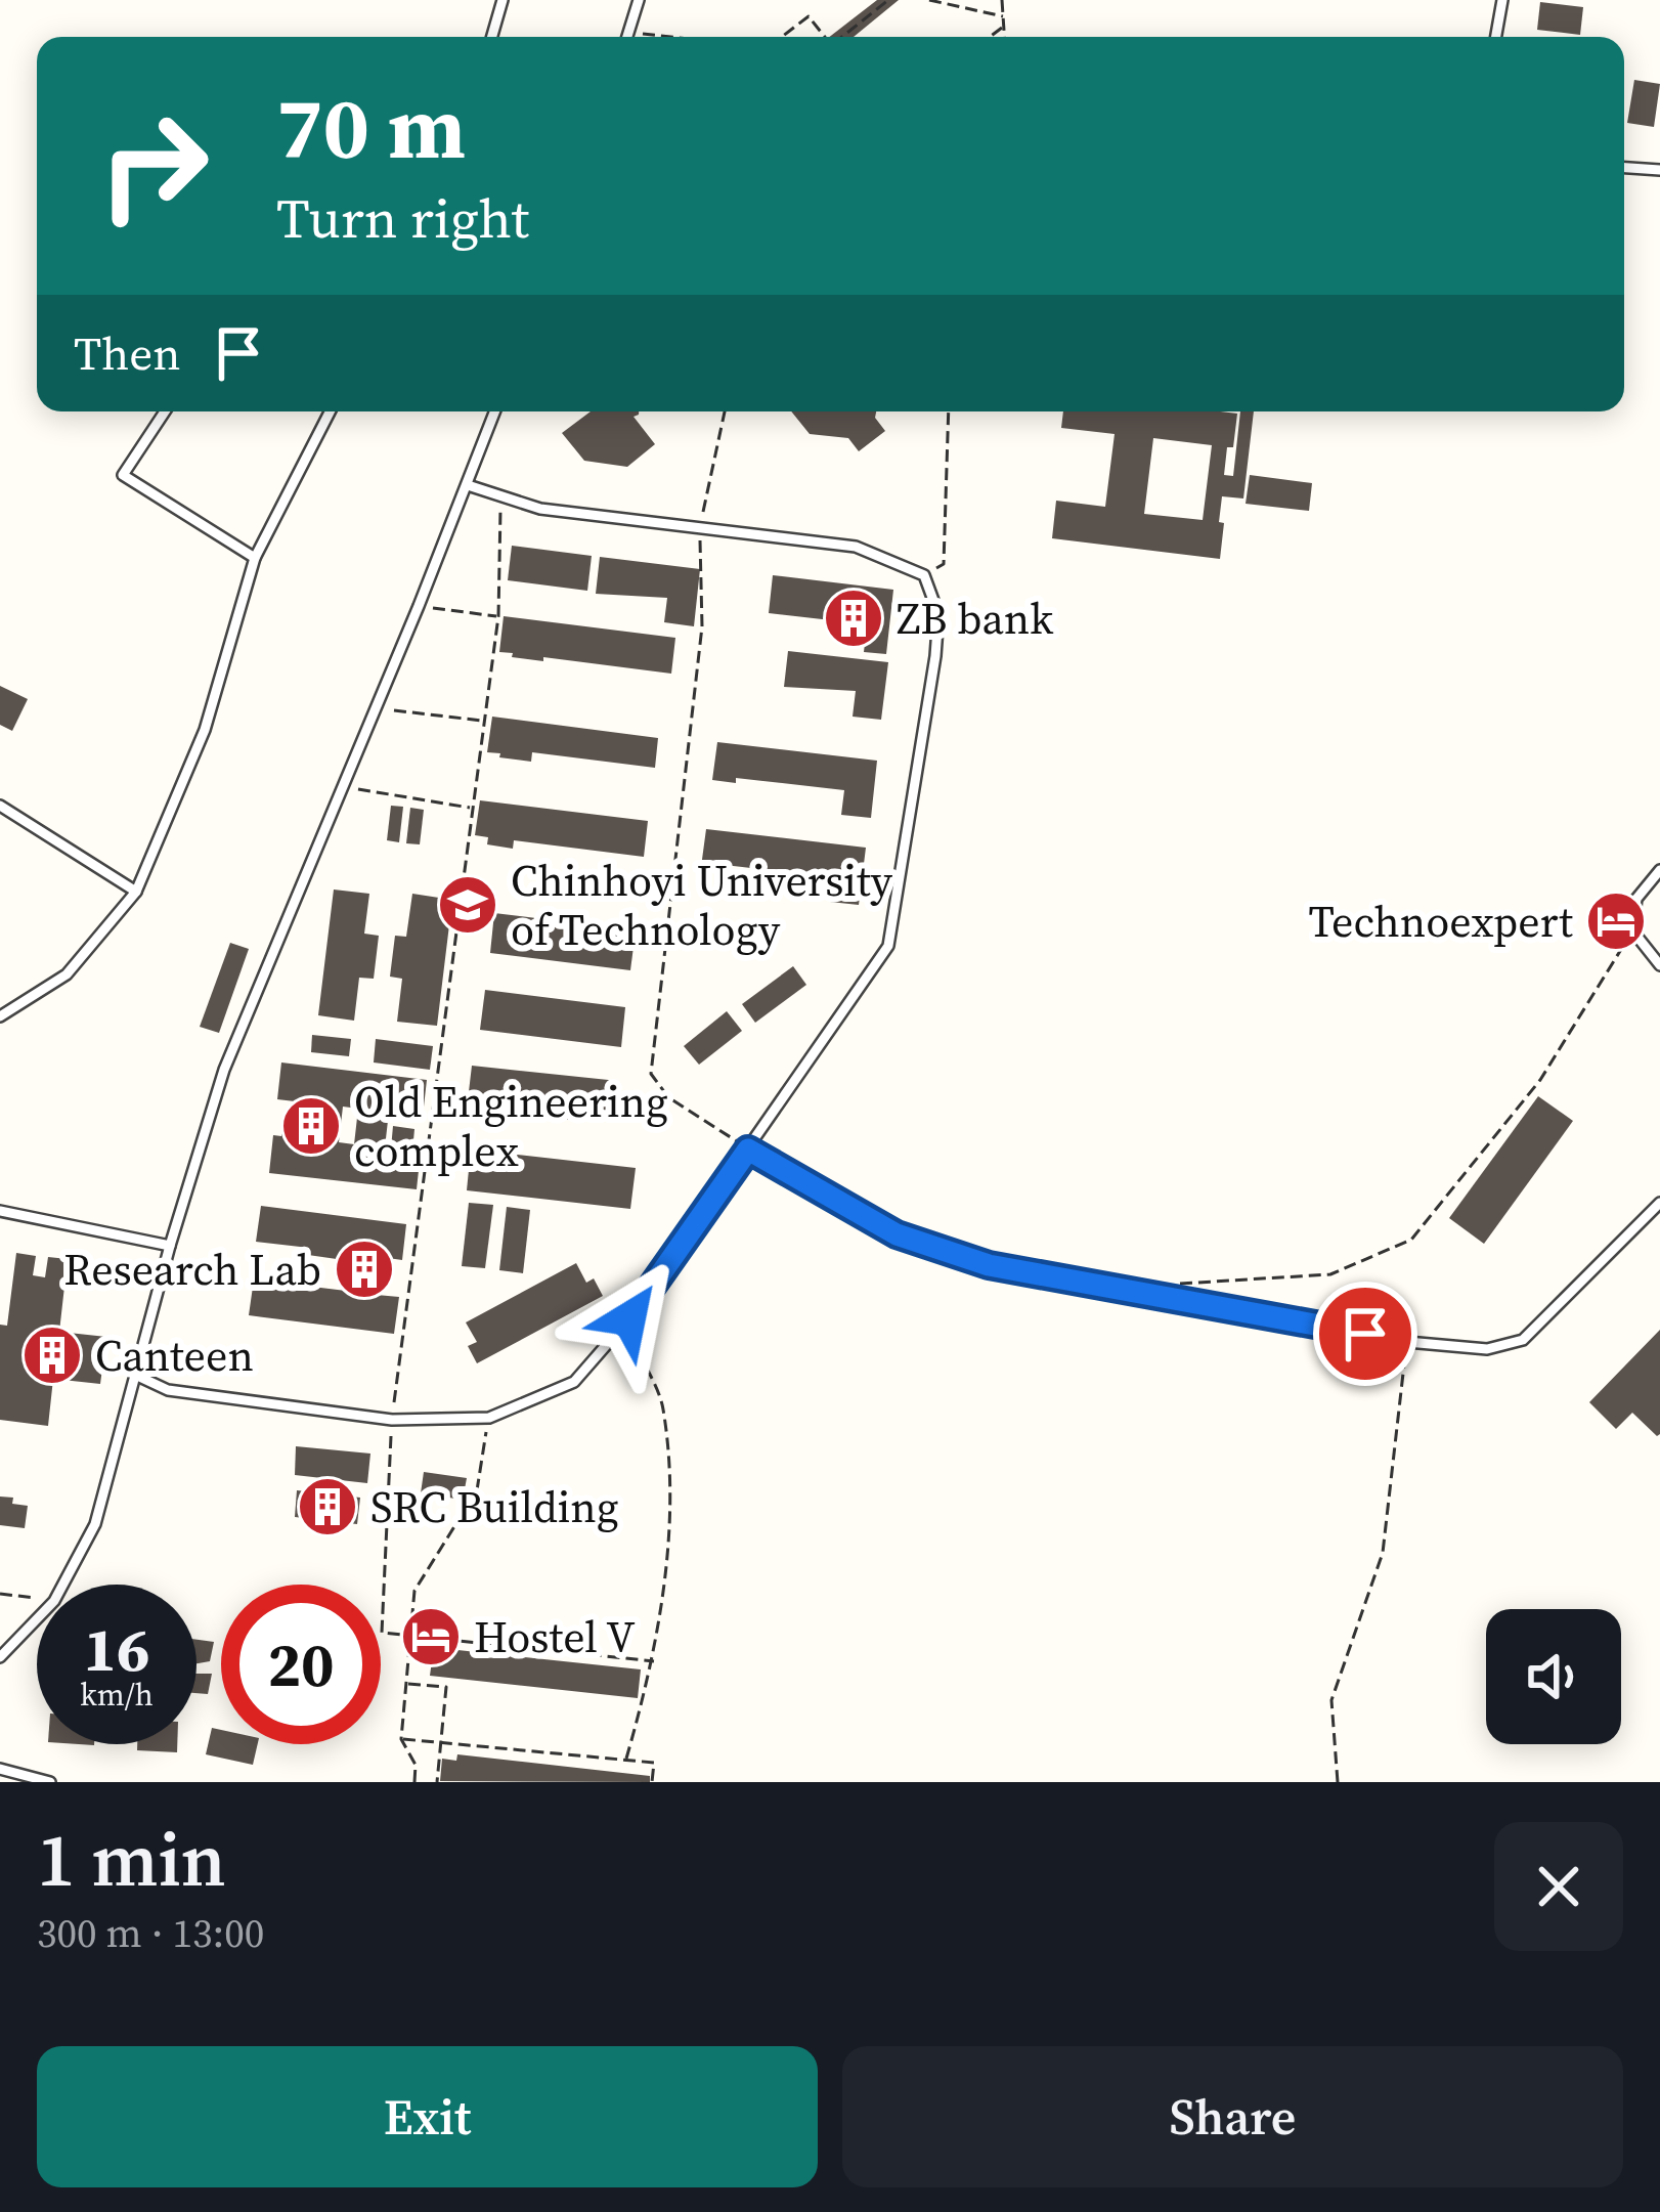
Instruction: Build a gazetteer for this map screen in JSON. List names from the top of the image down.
{
  "places": {
    "building": [
      "ZB bank",
      "Old Engineering complex",
      "Research Lab",
      "Canteen",
      "SRC Building"
    ],
    "school or university": ["Chinhoyi University of Technology"],
    "hotel": ["Technoexpert", "Hostel V"]
  },
  "page": {
    "turn": ["70 m", "Turn right"],
    "then": "Then",
    "speed": "16 km/h",
    "limit": "20",
    "heading": ["1 min", "300 m · 13:00"],
    "buttons": ["Exit", "Share"]
  }
}
